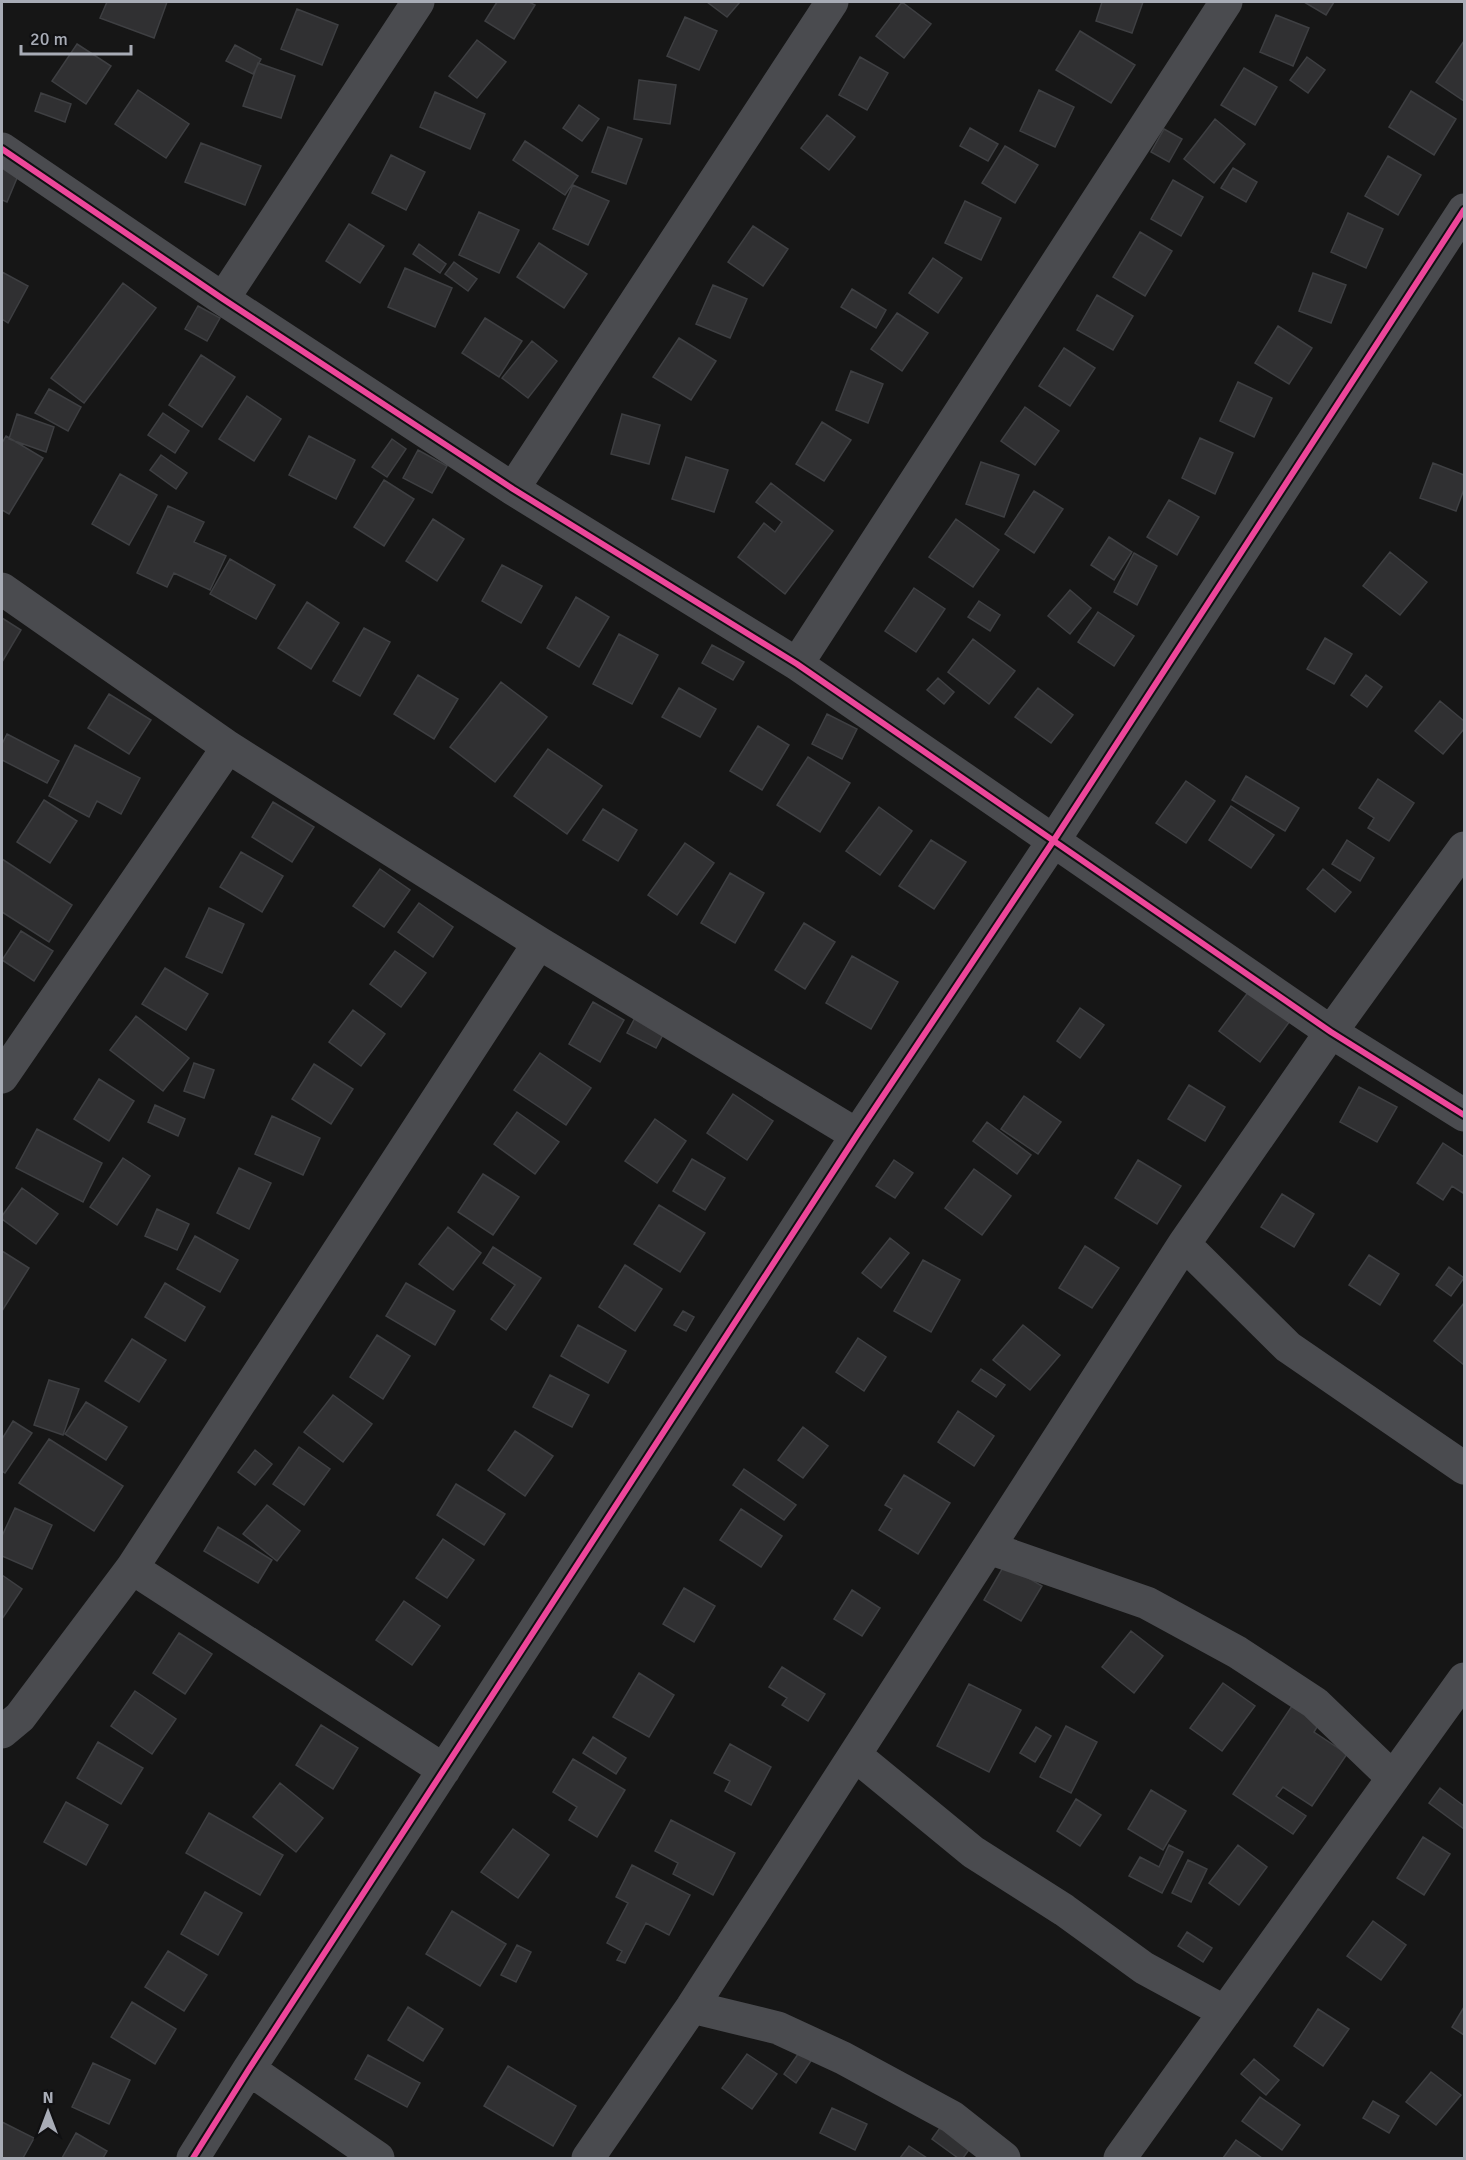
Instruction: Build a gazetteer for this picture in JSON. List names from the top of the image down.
{
  "scale_bar": "20 m",
  "north": "top"
}
